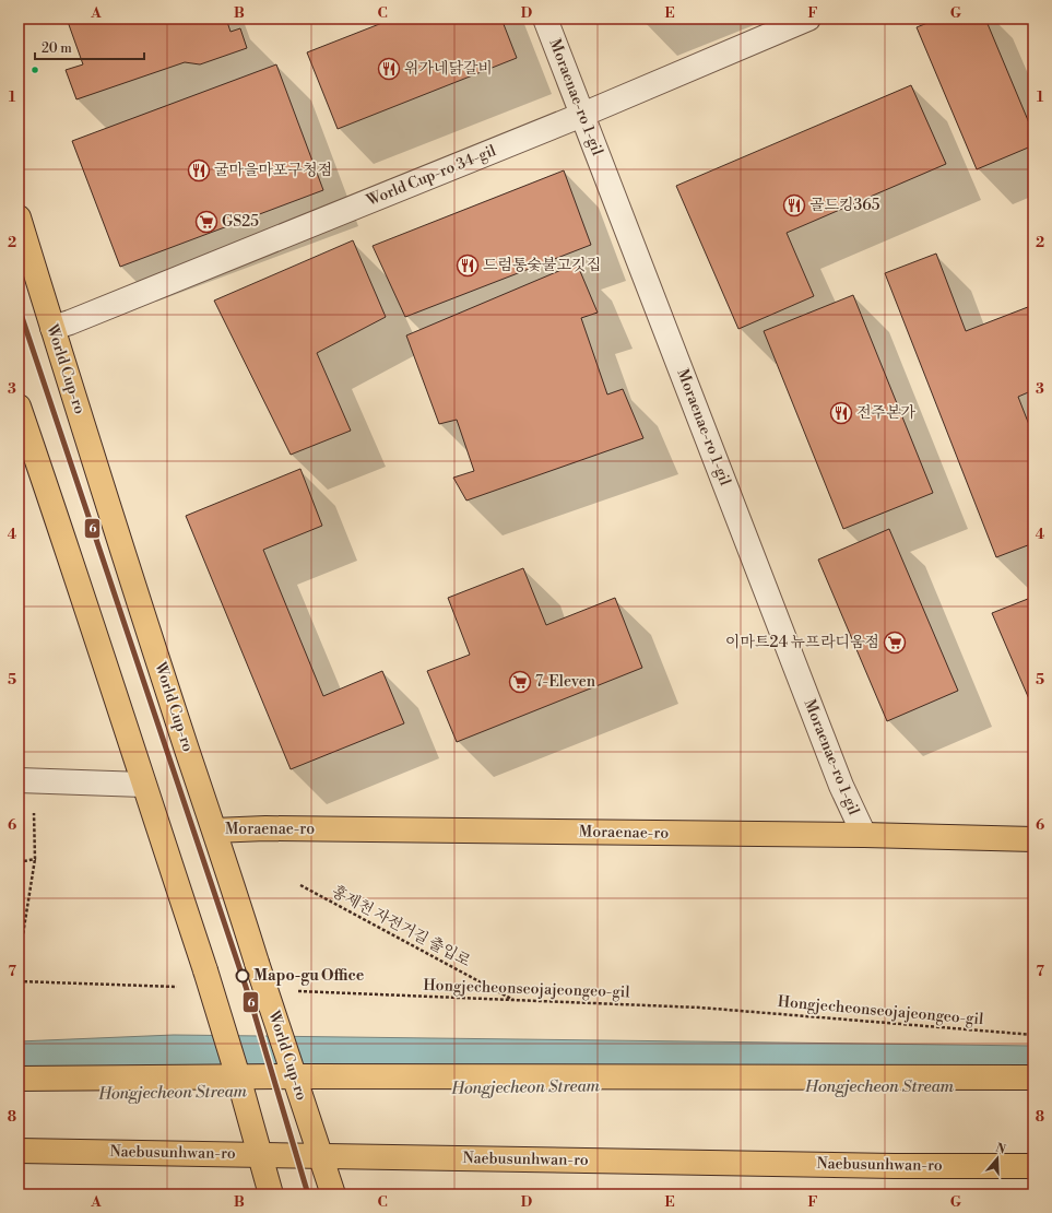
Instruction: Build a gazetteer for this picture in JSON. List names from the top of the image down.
{
  "streets": {
    "main road": ["World Cup-ro", "Moraenae-ro", "Naebusunhwan-ro"],
    "street": ["Moraenae-ro 1-gil", "World Cup-ro 34-gil"],
    "path": ["홍제천 자전거길 출입로", "Hongjecheonseojajeongeo-gil"]
  },
  "crossings": [
    ["Moraenae-ro 1-gil", "World Cup-ro 34-gil"],
    ["Moraenae-ro 1-gil", "Moraenae-ro"],
    ["World Cup-ro 34-gil", "World Cup-ro"],
    ["World Cup-ro", "Moraenae-ro"],
    ["홍제천 자전거길 출입로", "Hongjecheonseojajeongeo-gil"]
  ],
  "water": ["Hongjecheon Stream"],
  "places": {
    "restaurant": [
      "위가네닭갈비",
      "굴마을마포구청점",
      "골드킹365",
      "드럼통숯불고깃집",
      "전주본가"
    ],
    "supermarket": ["GS25", "이마트24 뉴프라디움점", "7-Eleven"],
    "other": ["Mapo-gu Office"]
  },
  "lines": ["transit line 6"],
  "scale_bar": "20 m",
  "north": "top",
  "grid": {
    "columns": [
      "A",
      "B",
      "C",
      "D",
      "E",
      "F",
      "G"
    ],
    "rows": [
      "1",
      "2",
      "3",
      "4",
      "5",
      "6",
      "7",
      "8"
    ]
  }
}
